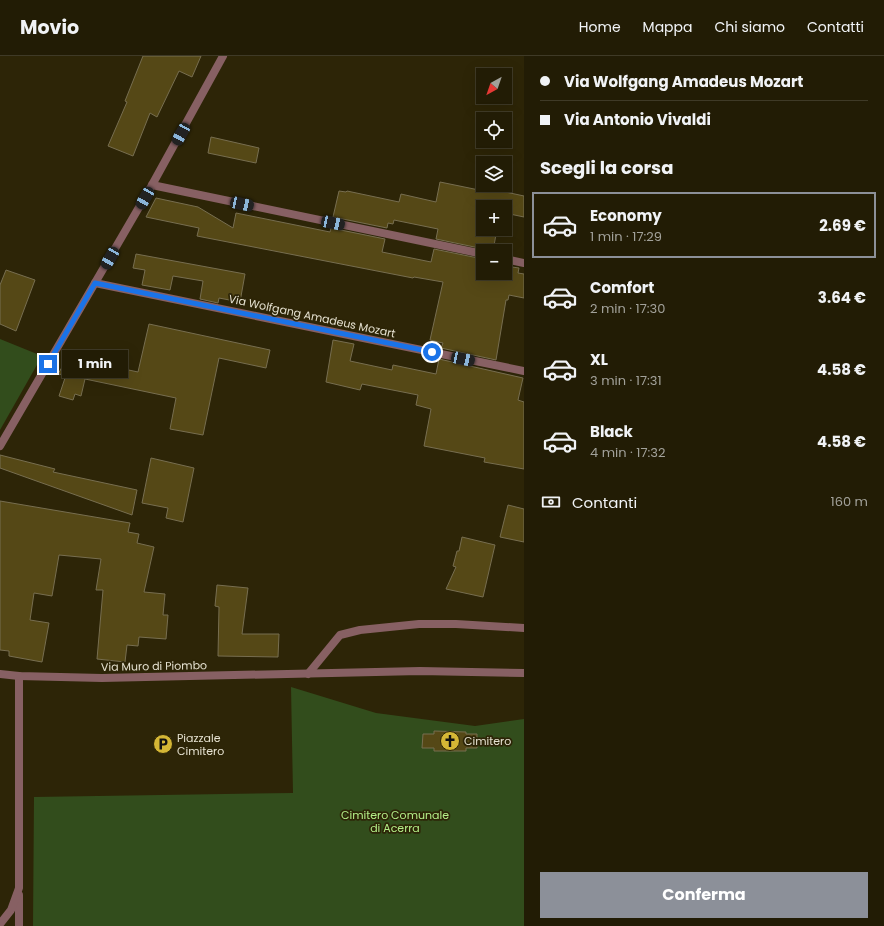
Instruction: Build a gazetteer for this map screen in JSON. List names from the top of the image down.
{
  "streets": {
    "street": ["Via Wolfgang Amadeus Mozart", "Via Muro di Piombo"]
  },
  "parks": ["Cimitero Comunale di Acerra"],
  "places": {
    "church": ["Cimitero"],
    "parking": ["Piazzale Cimitero"]
  },
  "north": "bottom left",
  "page": {
    "header": "Movio",
    "nav": [
      "Home",
      "Mappa",
      "Chi siamo",
      "Contatti"
    ],
    "banner": ["Via Wolfgang Amadeus Mozart", "Via Antonio Vivaldi"],
    "map_buttons": ["+", "−"],
    "heading": "Scegli la corsa",
    "list": [
      {
        "name": "Economy",
        "note": "1 min · 17:29",
        "value": "2.69 €"
      },
      {
        "name": "Comfort",
        "note": "2 min · 17:30",
        "value": "3.64 €"
      },
      {
        "name": "XL",
        "note": "3 min · 17:31",
        "value": "4.58 €"
      },
      {
        "name": "Black",
        "note": "4 min · 17:32",
        "value": "4.58 €"
      }
    ],
    "bubble": "1 min",
    "pay": ["Contanti", "160 m"],
    "buttons": "Conferma"
  }
}
